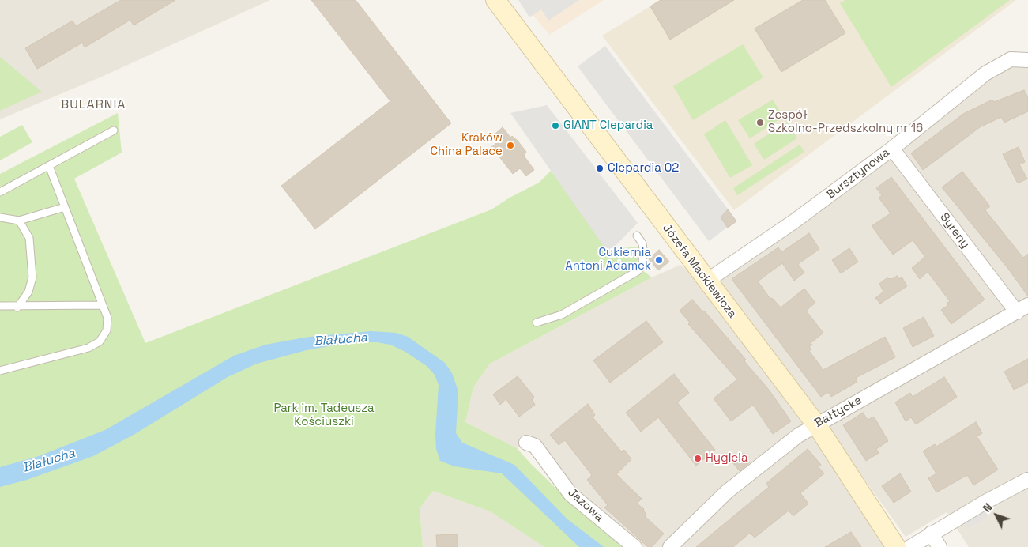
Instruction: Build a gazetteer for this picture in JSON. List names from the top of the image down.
{
  "streets": {
    "street": [
      "Bursztynowa",
      "Syreny",
      "Józefa Mackiewicza",
      "Bałtycka",
      "Jazowa"
    ]
  },
  "crossings": [
    ["Bursztynowa", "Syreny"],
    ["Bursztynowa", "Józefa Mackiewicza"],
    ["Syreny", "Bałtycka"],
    ["Józefa Mackiewicza", "Bałtycka"]
  ],
  "districts": ["BULARNIA"],
  "water": ["Białucha"],
  "parks": ["Park im. Tadeusza Kościuszki"],
  "places": [
    "Zespół Szkolno-Przedszkolny nr 16",
    "GIANT Clepardia",
    "Kraków China Palace",
    "Clepardia 02",
    "Cukiernia Antoni Adamek",
    "Hygieia"
  ],
  "north": "top left"
}
